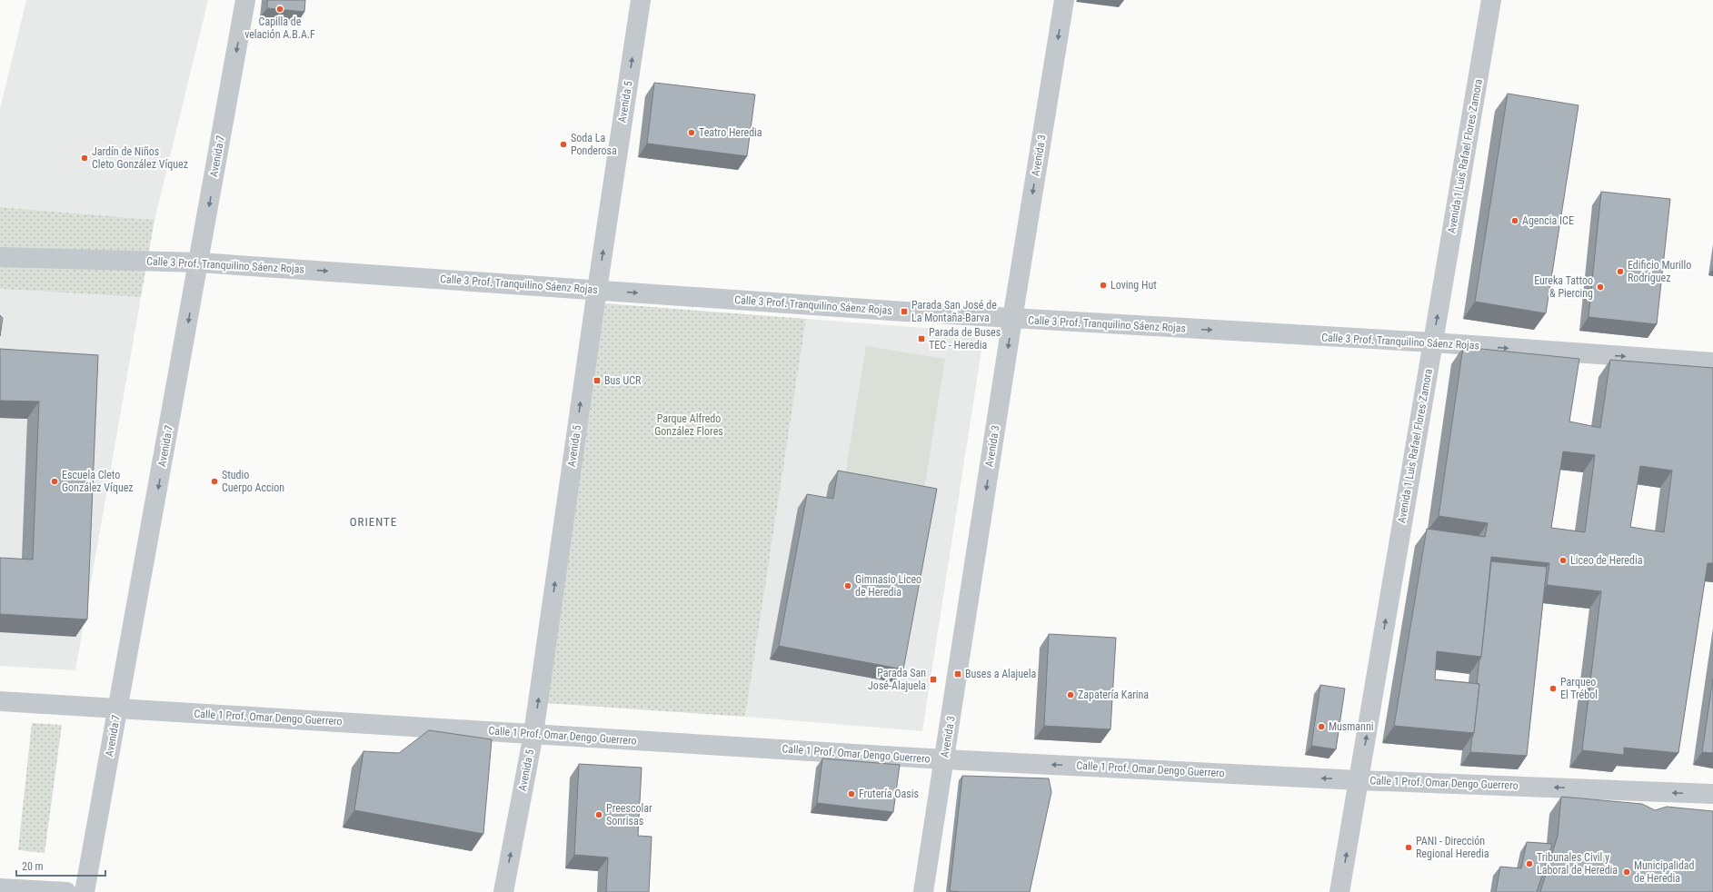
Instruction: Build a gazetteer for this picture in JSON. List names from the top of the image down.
{
  "streets": {
    "street": [
      "Avenida 5",
      "Avenida 3",
      "Avenida 7",
      "Avenida 1 Luis Rafael Flores Zamora",
      "Calle 3 Prof. Tranquilino Sáenz Rojas",
      "Calle 1 Prof. Omar Dengo Guerrero"
    ]
  },
  "crossings": [
    ["Avenida 5", "Calle 3 Prof. Tranquilino Sáenz Rojas"],
    ["Avenida 5", "Calle 1 Prof. Omar Dengo Guerrero"],
    ["Avenida 3", "Calle 3 Prof. Tranquilino Sáenz Rojas"],
    ["Avenida 3", "Calle 1 Prof. Omar Dengo Guerrero"],
    ["Avenida 7", "Calle 3 Prof. Tranquilino Sáenz Rojas"],
    ["Avenida 7", "Calle 1 Prof. Omar Dengo Guerrero"],
    ["Avenida 1 Luis Rafael Flores Zamora", "Calle 3 Prof. Tranquilino Sáenz Rojas"],
    ["Avenida 1 Luis Rafael Flores Zamora", "Calle 1 Prof. Omar Dengo Guerrero"]
  ],
  "one_way": [
    "Avenida 5",
    "Avenida 3",
    "Avenida 7",
    "Avenida 1 Luis Rafael Flores Zamora",
    "Calle 3 Prof. Tranquilino Sáenz Rojas",
    "Calle 1 Prof. Omar Dengo Guerrero"
  ],
  "districts": ["ORIENTE"],
  "parks": ["Parque Alfredo González Flores"],
  "places": {
    "other": [
      "Capilla de velación A.B.A.F",
      "Teatro Heredia",
      "Soda La Ponderosa",
      "Jardín de Niños Cleto González Víquez",
      "Agencia ICE",
      "Edificio Murillo Rodríguez",
      "Loving Hut",
      "Eureka Tattoo & Piercing",
      "Escuela Cleto González Víquez",
      "Studio Cuerpo Accion",
      "Liceo de Heredia",
      "Gimnasio Liceo de Heredia",
      "Parqueo El Trébol",
      "Zapatería Karina",
      "Musmanni",
      "Frutería Oasis",
      "Preescolar Sonrisas",
      "PANI - Dirección Regional Heredia",
      "Tribunales Civil y Laboral de Heredia",
      "Municipalidad de Heredia"
    ],
    "transit": [
      "Parada San José de La Montaña-Barva",
      "Parada de Buses TEC - Heredia",
      "Bus UCR",
      "Buses a Alajuela",
      "Parada San José-Alajuela"
    ]
  },
  "scale_bar": "20 m"
}
